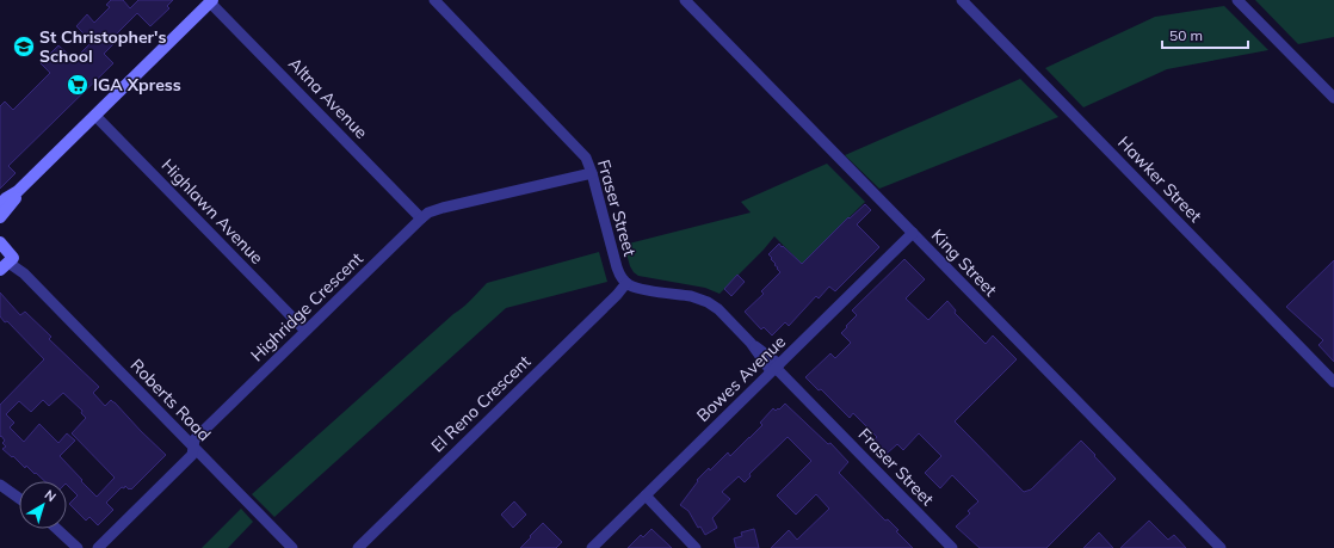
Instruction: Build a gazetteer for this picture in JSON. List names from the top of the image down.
{
  "streets": {
    "street": [
      "Altna Avenue",
      "Hawker Street",
      "Fraser Street",
      "Highlawn Avenue",
      "King Street",
      "Highridge Crescent",
      "Bowes Avenue",
      "Roberts Road",
      "El Reno Crescent"
    ]
  },
  "crossings": [
    ["Altna Avenue", "Highridge Crescent"],
    ["Fraser Street", "Highridge Crescent"],
    ["Fraser Street", "Bowes Avenue"],
    ["Fraser Street", "El Reno Crescent"],
    ["Highlawn Avenue", "Highridge Crescent"],
    ["King Street", "Bowes Avenue"],
    ["Highridge Crescent", "Roberts Road"]
  ],
  "places": {
    "school or university": ["St Christopher's School"],
    "supermarket": ["IGA Xpress"]
  },
  "scale_bar": "50 m",
  "north": "top right"
}
